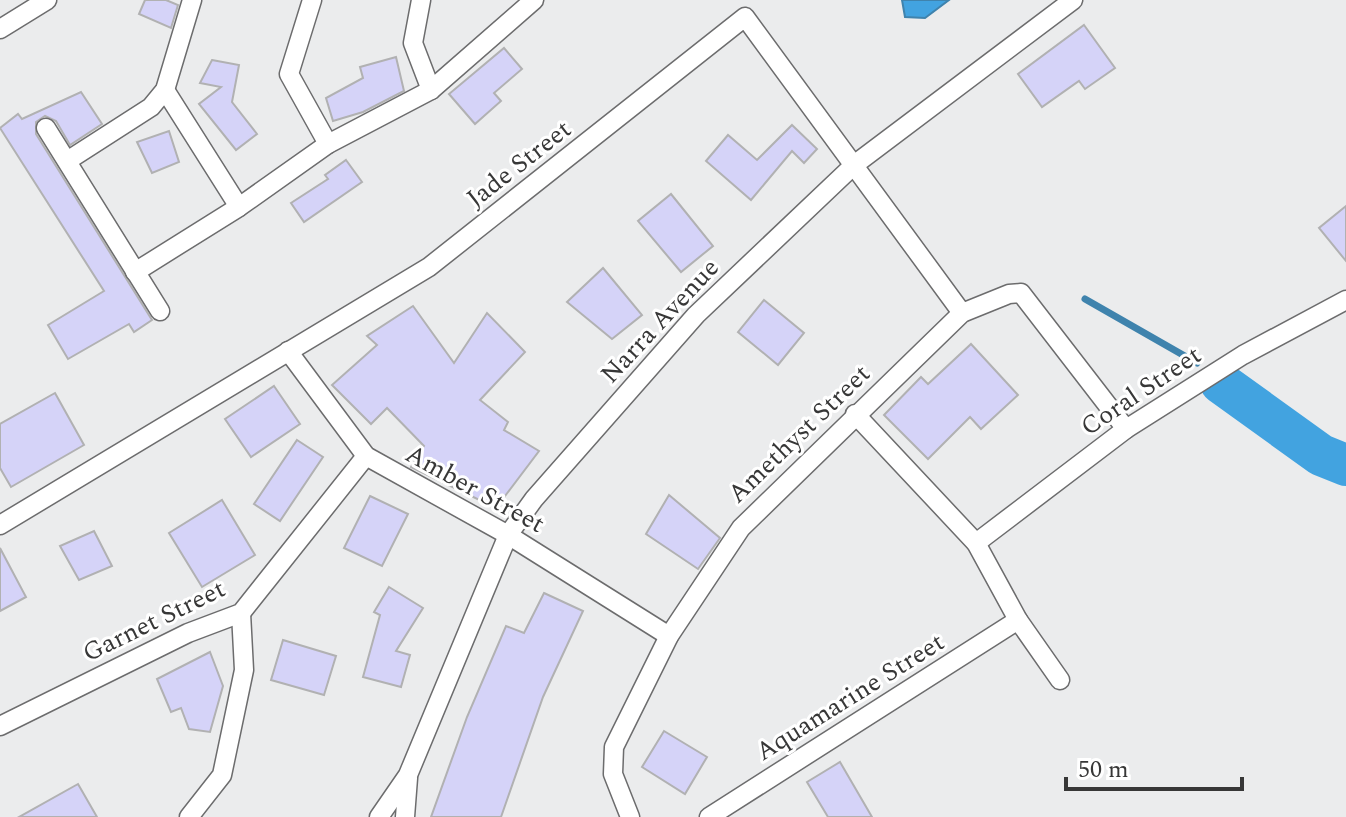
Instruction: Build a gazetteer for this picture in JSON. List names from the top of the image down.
{
  "streets": {
    "street": [
      "Jade Street",
      "Narra Avenue",
      "Coral Street",
      "Amethyst Street",
      "Amber Street",
      "Garnet Street",
      "Aquamarine Street"
    ]
  },
  "crossings": [
    ["Jade Street", "Narra Avenue"],
    ["Jade Street", "Amethyst Street"],
    ["Jade Street", "Amber Street"],
    ["Narra Avenue", "Amber Street"],
    ["Coral Street", "Amethyst Street"],
    ["Amethyst Street", "Amber Street"],
    ["Amber Street", "Garnet Street"]
  ],
  "scale_bar": "50 m"
}
